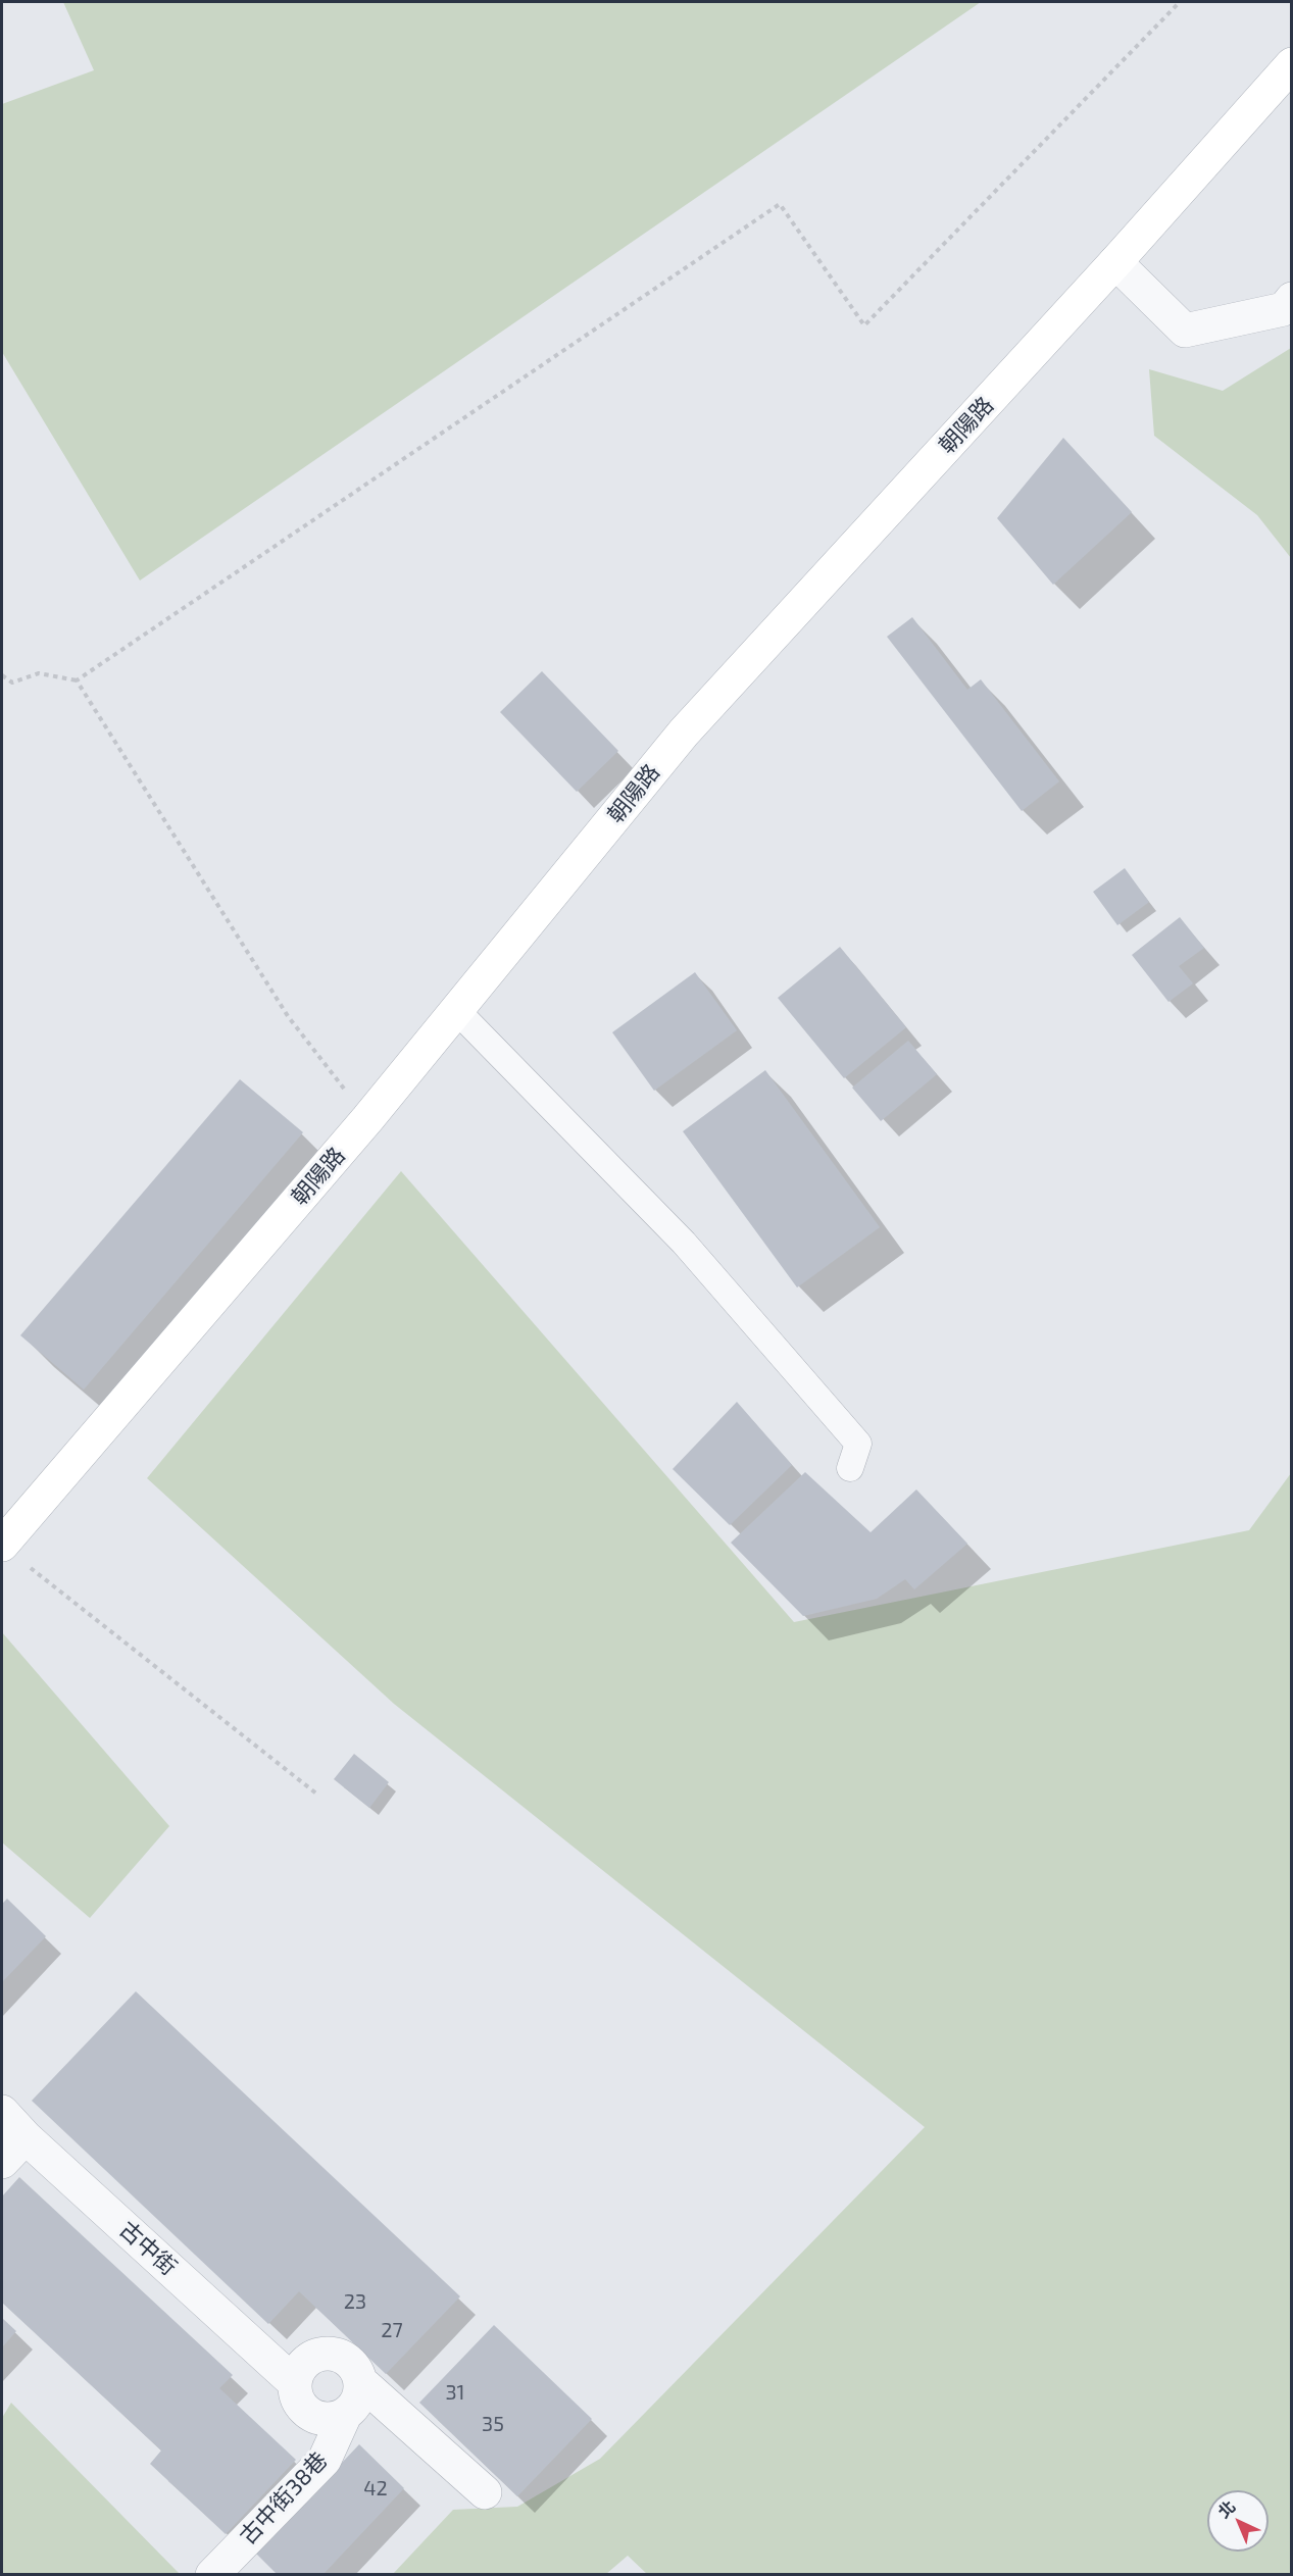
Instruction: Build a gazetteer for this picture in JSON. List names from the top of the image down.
{
  "streets": {
    "main road": ["朝陽路"],
    "street": ["古中街", "古中街38巷"]
  },
  "crossings": [
    ["古中街", "古中街38巷"]
  ],
  "house_numbers": [
    "23",
    "27",
    "31",
    "35",
    "42"
  ],
  "north": "top left"
}
